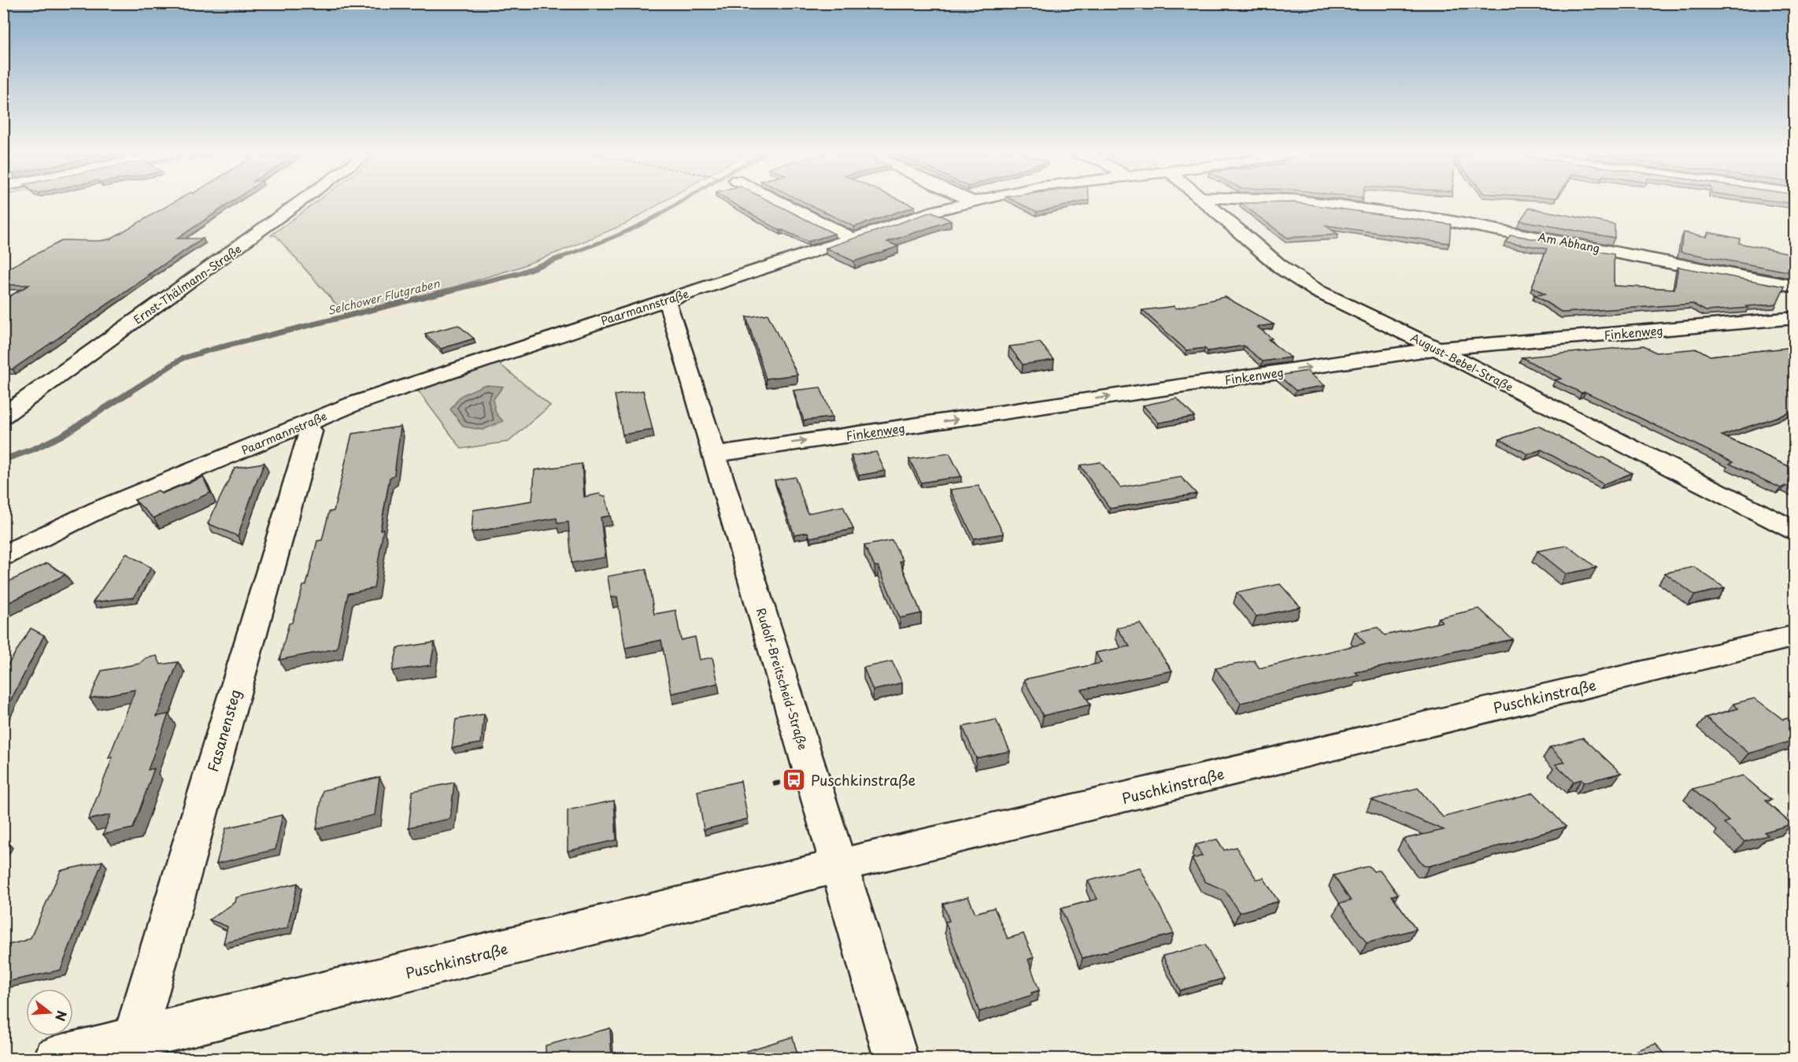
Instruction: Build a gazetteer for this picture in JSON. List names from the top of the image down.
{
  "streets": {
    "street": [
      "Am Abhang",
      "Ernst-Thälmann-Straße",
      "Paarmannstraße",
      "Finkenweg",
      "August-Bebel-Straße",
      "Rudolf-Breitscheid-Straße",
      "Puschkinstraße",
      "Fasanensteg"
    ]
  },
  "crossings": [
    ["Paarmannstraße", "Rudolf-Breitscheid-Straße"],
    ["Paarmannstraße", "Fasanensteg"],
    ["Finkenweg", "August-Bebel-Straße"],
    ["Finkenweg", "Rudolf-Breitscheid-Straße"],
    ["Rudolf-Breitscheid-Straße", "Puschkinstraße"],
    ["Puschkinstraße", "Fasanensteg"]
  ],
  "one_way": ["Finkenweg"],
  "water": ["Selchower Flutgraben"],
  "places": {
    "bus stop": ["Puschkinstraße"]
  },
  "north": "right"
}
